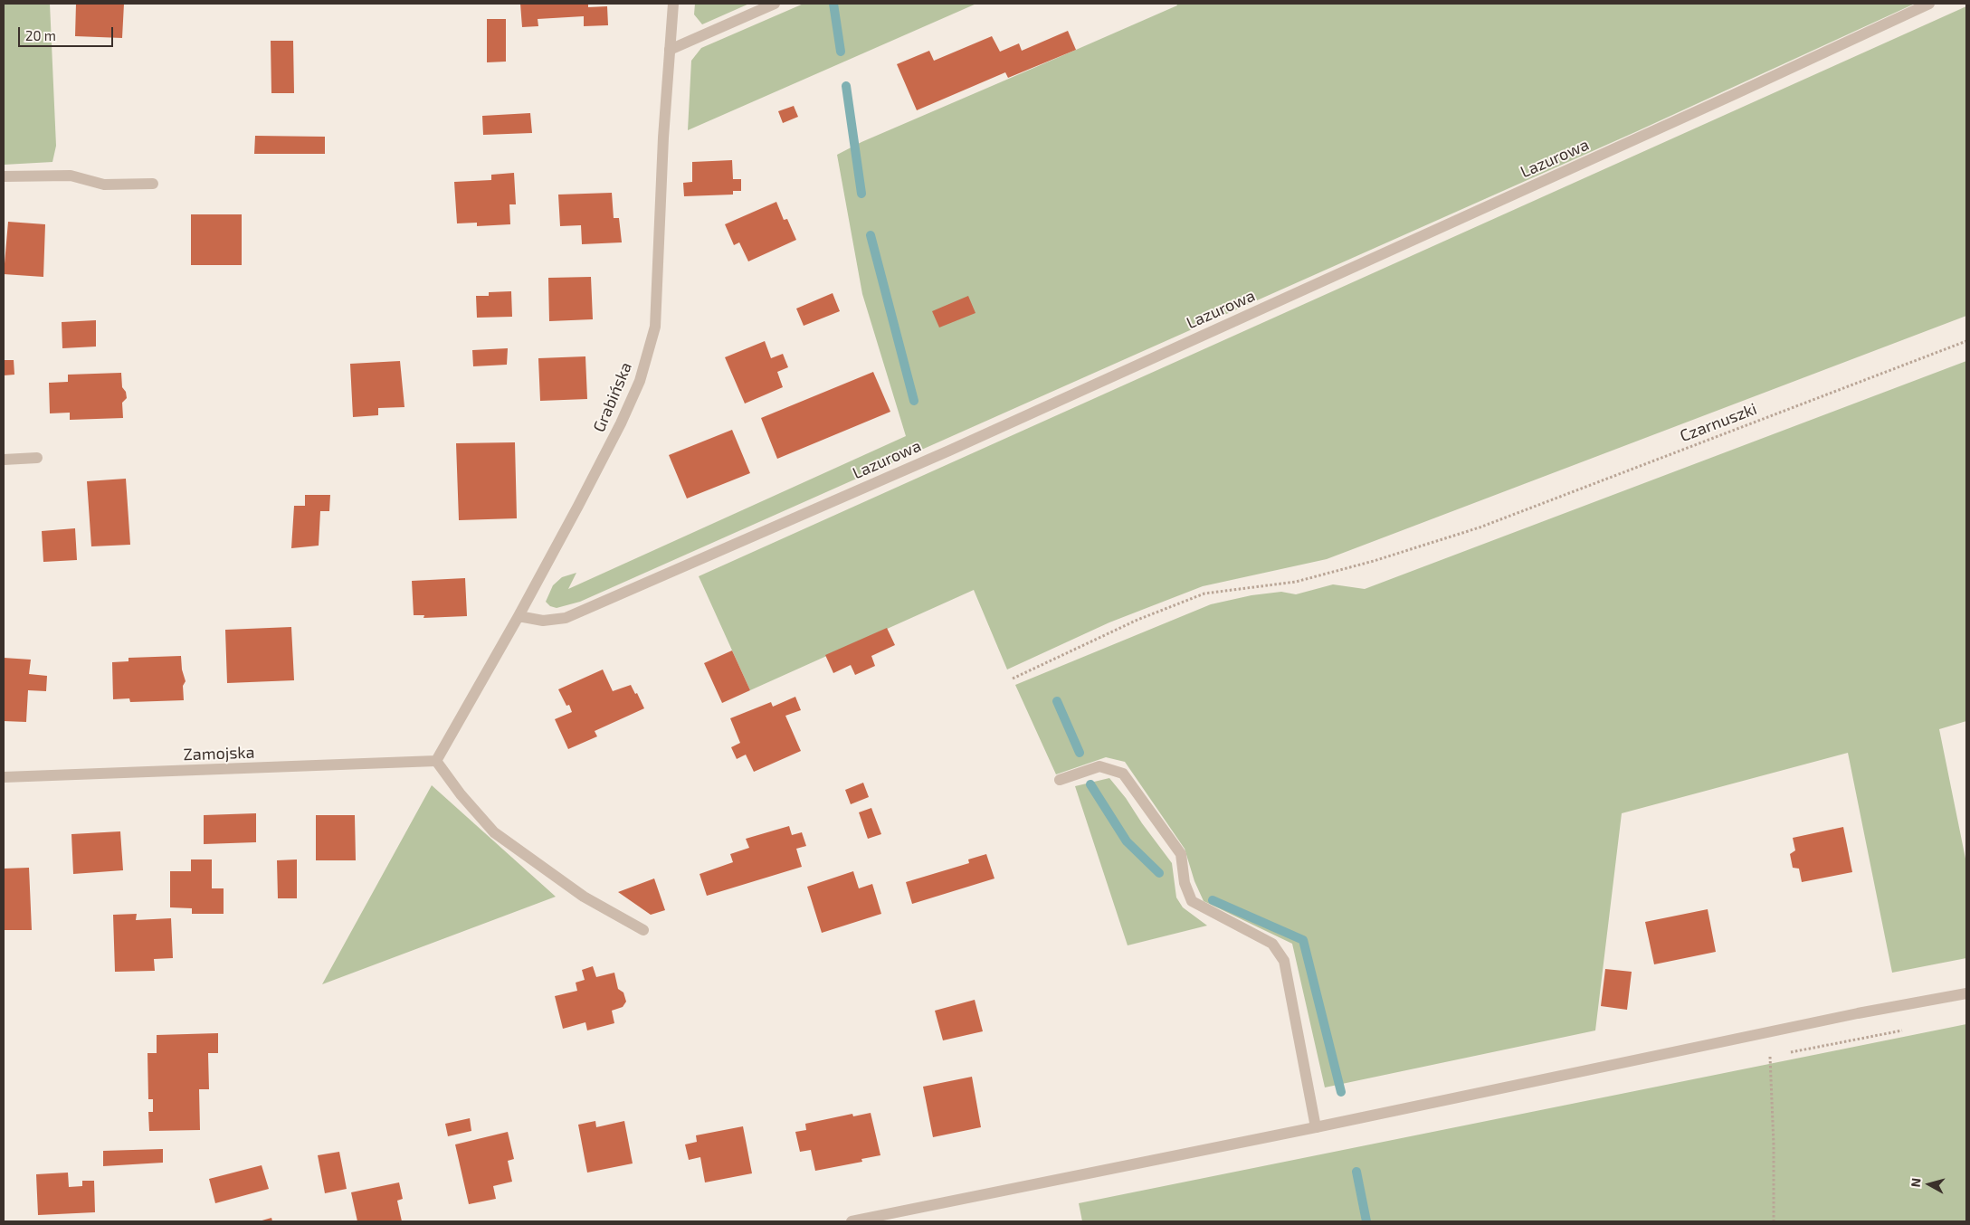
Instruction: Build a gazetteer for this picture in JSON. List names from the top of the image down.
{
  "streets": {
    "street": ["Lazurowa", "Grabińska", "Zamojska"],
    "path": ["Czarnuszki"]
  },
  "crossings": [
    ["Lazurowa", "Grabińska"],
    ["Grabińska", "Zamojska"]
  ],
  "scale_bar": "20 m",
  "north": "left"
}
